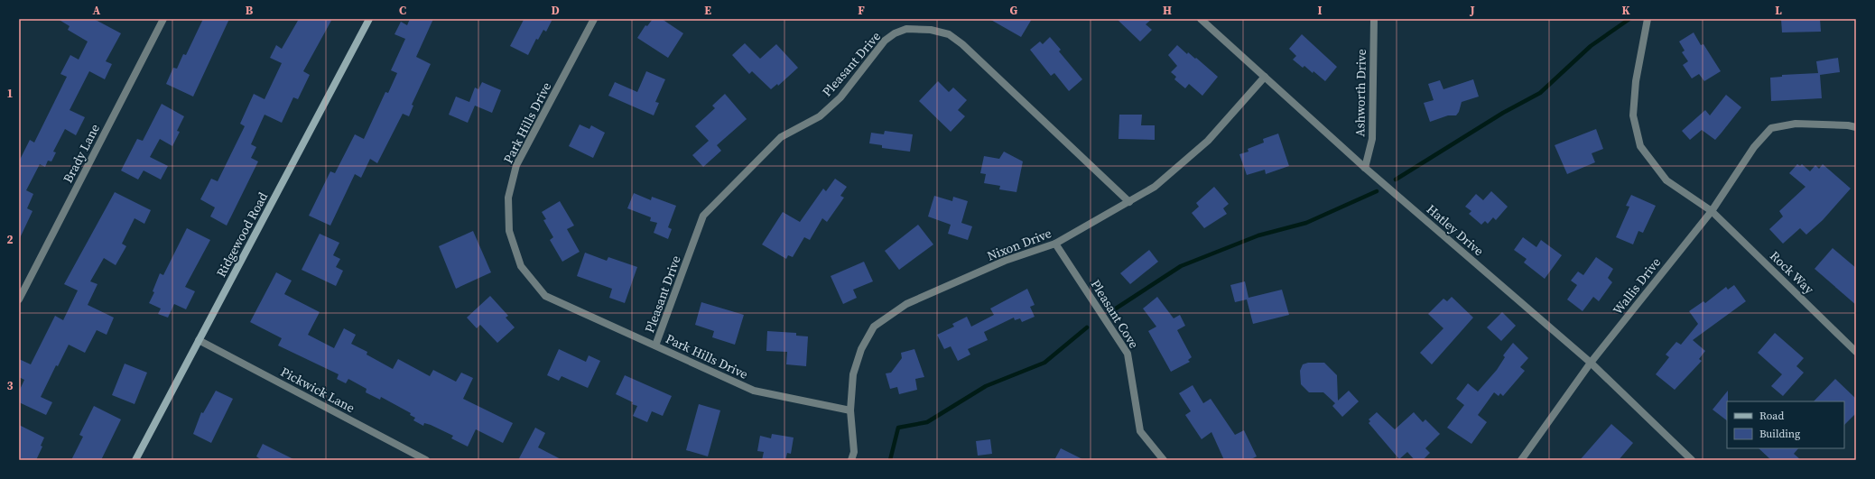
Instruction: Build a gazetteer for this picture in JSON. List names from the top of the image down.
{
  "streets": {
    "street": [
      "Pleasant Drive",
      "Ashworth Drive",
      "Park Hills Drive",
      "Brady Lane",
      "Hatley Drive",
      "Ridgewood Road",
      "Nixon Drive",
      "Rock Way",
      "Wallis Drive",
      "Pleasant Cove",
      "Pickwick Lane"
    ]
  },
  "crossings": [
    ["Pleasant Drive", "Park Hills Drive"],
    ["Pleasant Drive", "Nixon Drive"],
    ["Ashworth Drive", "Hatley Drive"],
    ["Park Hills Drive", "Nixon Drive"],
    ["Hatley Drive", "Nixon Drive"],
    ["Hatley Drive", "Wallis Drive"],
    ["Ridgewood Road", "Pickwick Lane"],
    ["Nixon Drive", "Pleasant Cove"],
    ["Rock Way", "Wallis Drive"]
  ],
  "legend": ["Road", "Building"],
  "grid": {
    "columns": [
      "A",
      "B",
      "C",
      "D",
      "E",
      "F",
      "G",
      "H",
      "I",
      "J",
      "K",
      "L"
    ],
    "rows": ["1", "2", "3"]
  }
}
